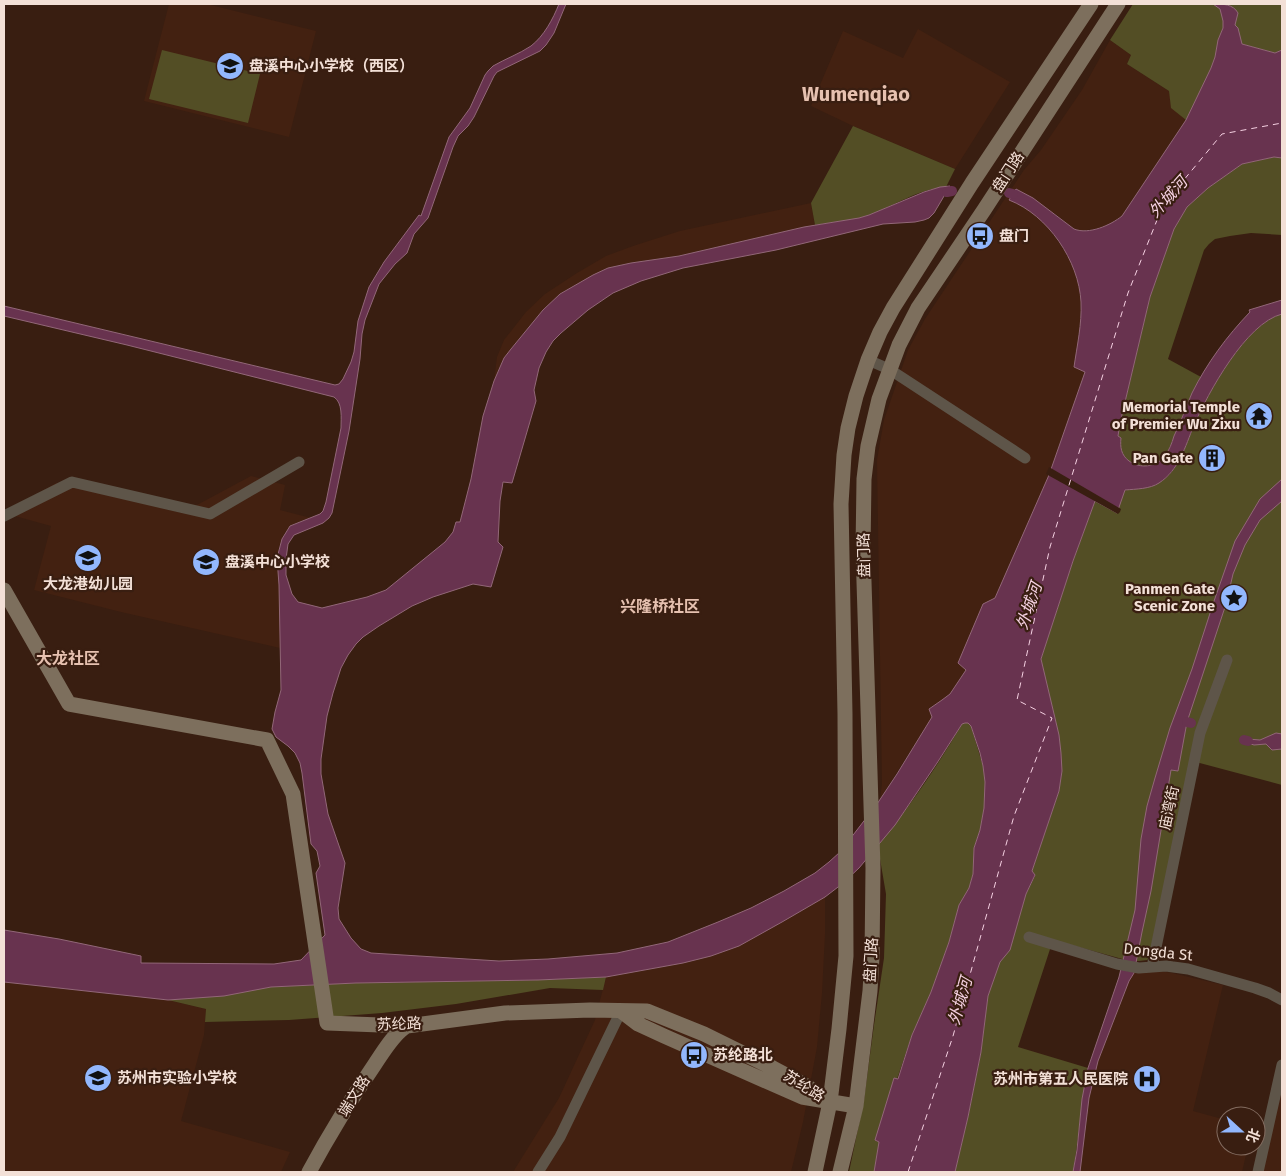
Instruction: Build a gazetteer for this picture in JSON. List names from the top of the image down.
{
  "streets": {
    "main road": ["盘门路", "苏纶路", "端文路"],
    "street": ["庙湾街", "Dongda St"]
  },
  "crossings": [
    ["盘门路", "苏纶路"],
    ["庙湾街", "Dongda St"],
    ["苏纶路", "端文路"]
  ],
  "districts": ["Wumenqiao", "兴隆桥社区", "大龙社区"],
  "water": ["外城河"],
  "places": {
    "school or university": [
      "盘溪中心小学校（西区）",
      "大龙港幼儿园",
      "盘溪中心小学校",
      "苏州市实验小学校"
    ],
    "bus stop": ["盘门", "苏纶路北"],
    "temple": ["Memorial Temple of Premier Wu Zixu"],
    "building": ["Pan Gate"],
    "place": ["Panmen Gate Scenic Zone"],
    "hospital": ["苏州市第五人民医院"]
  },
  "north": "right"
}
